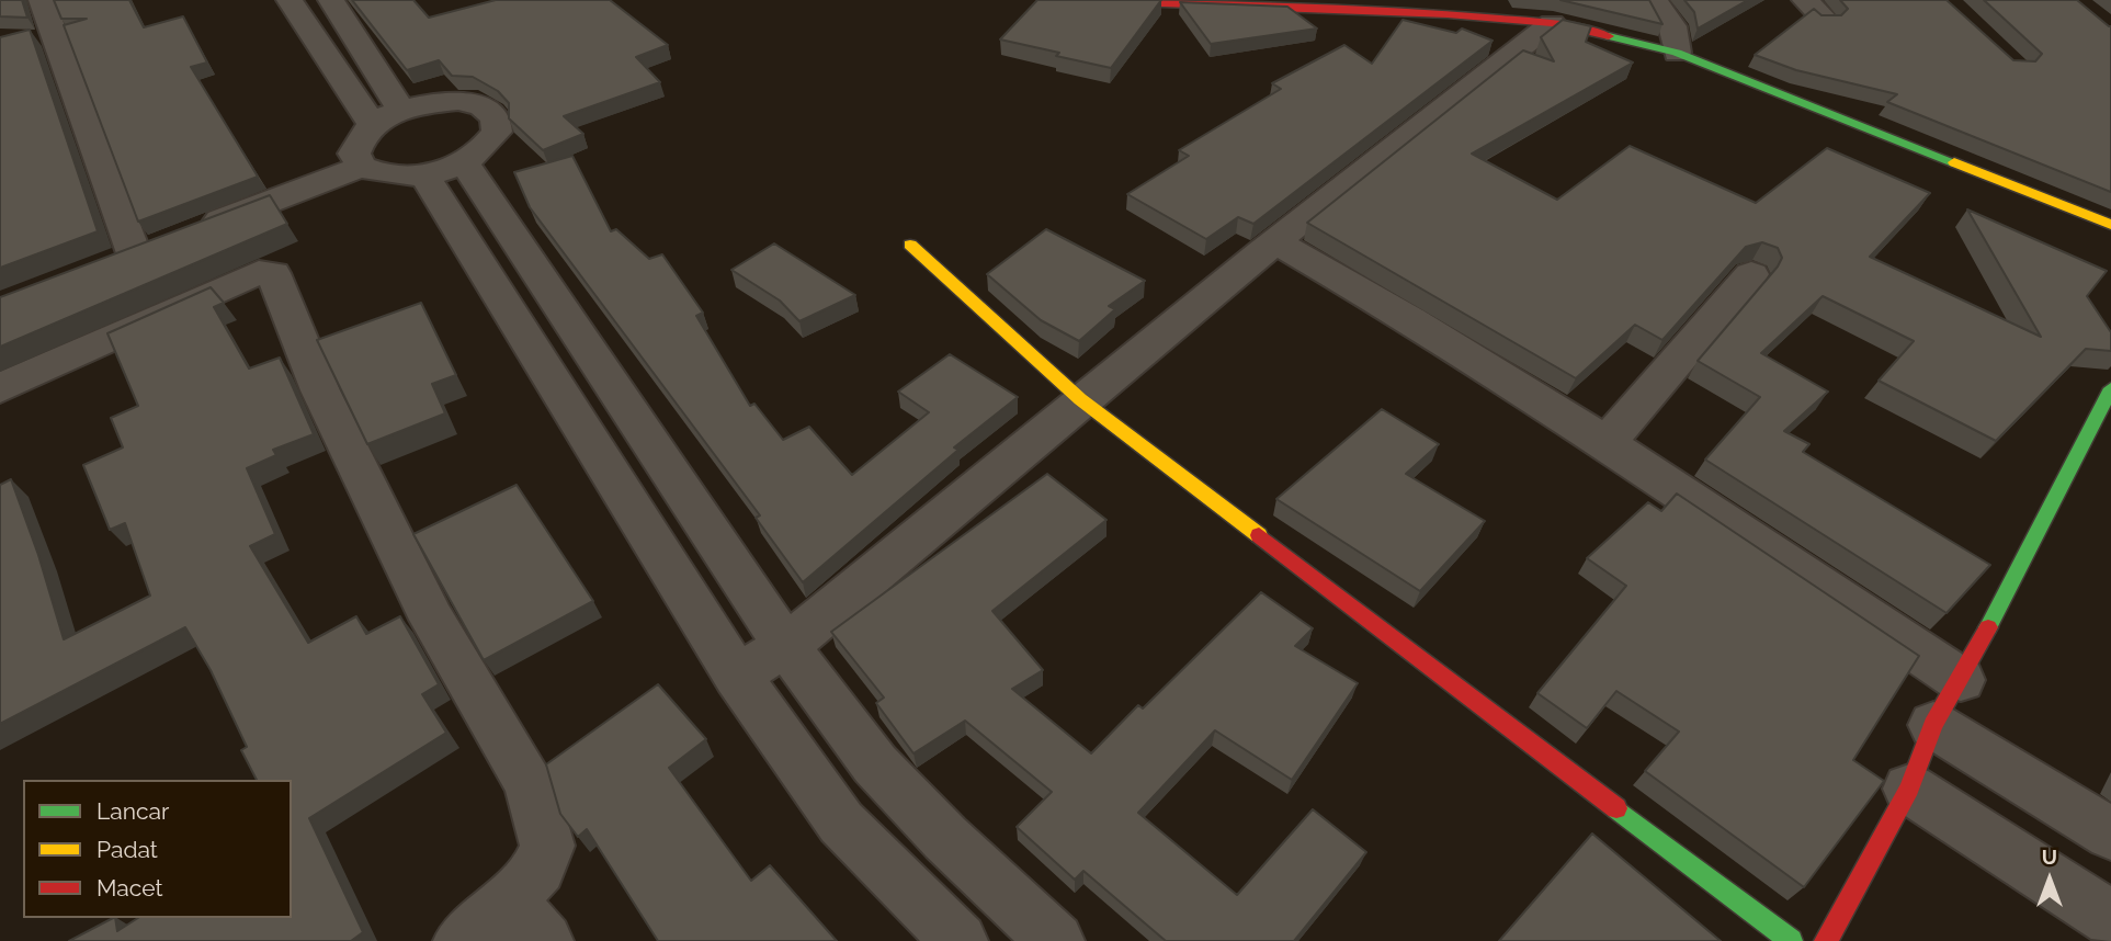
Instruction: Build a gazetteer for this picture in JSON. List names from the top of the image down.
{
  "legend": ["Lancar", "Padat", "Macet"],
  "north": "top"
}
